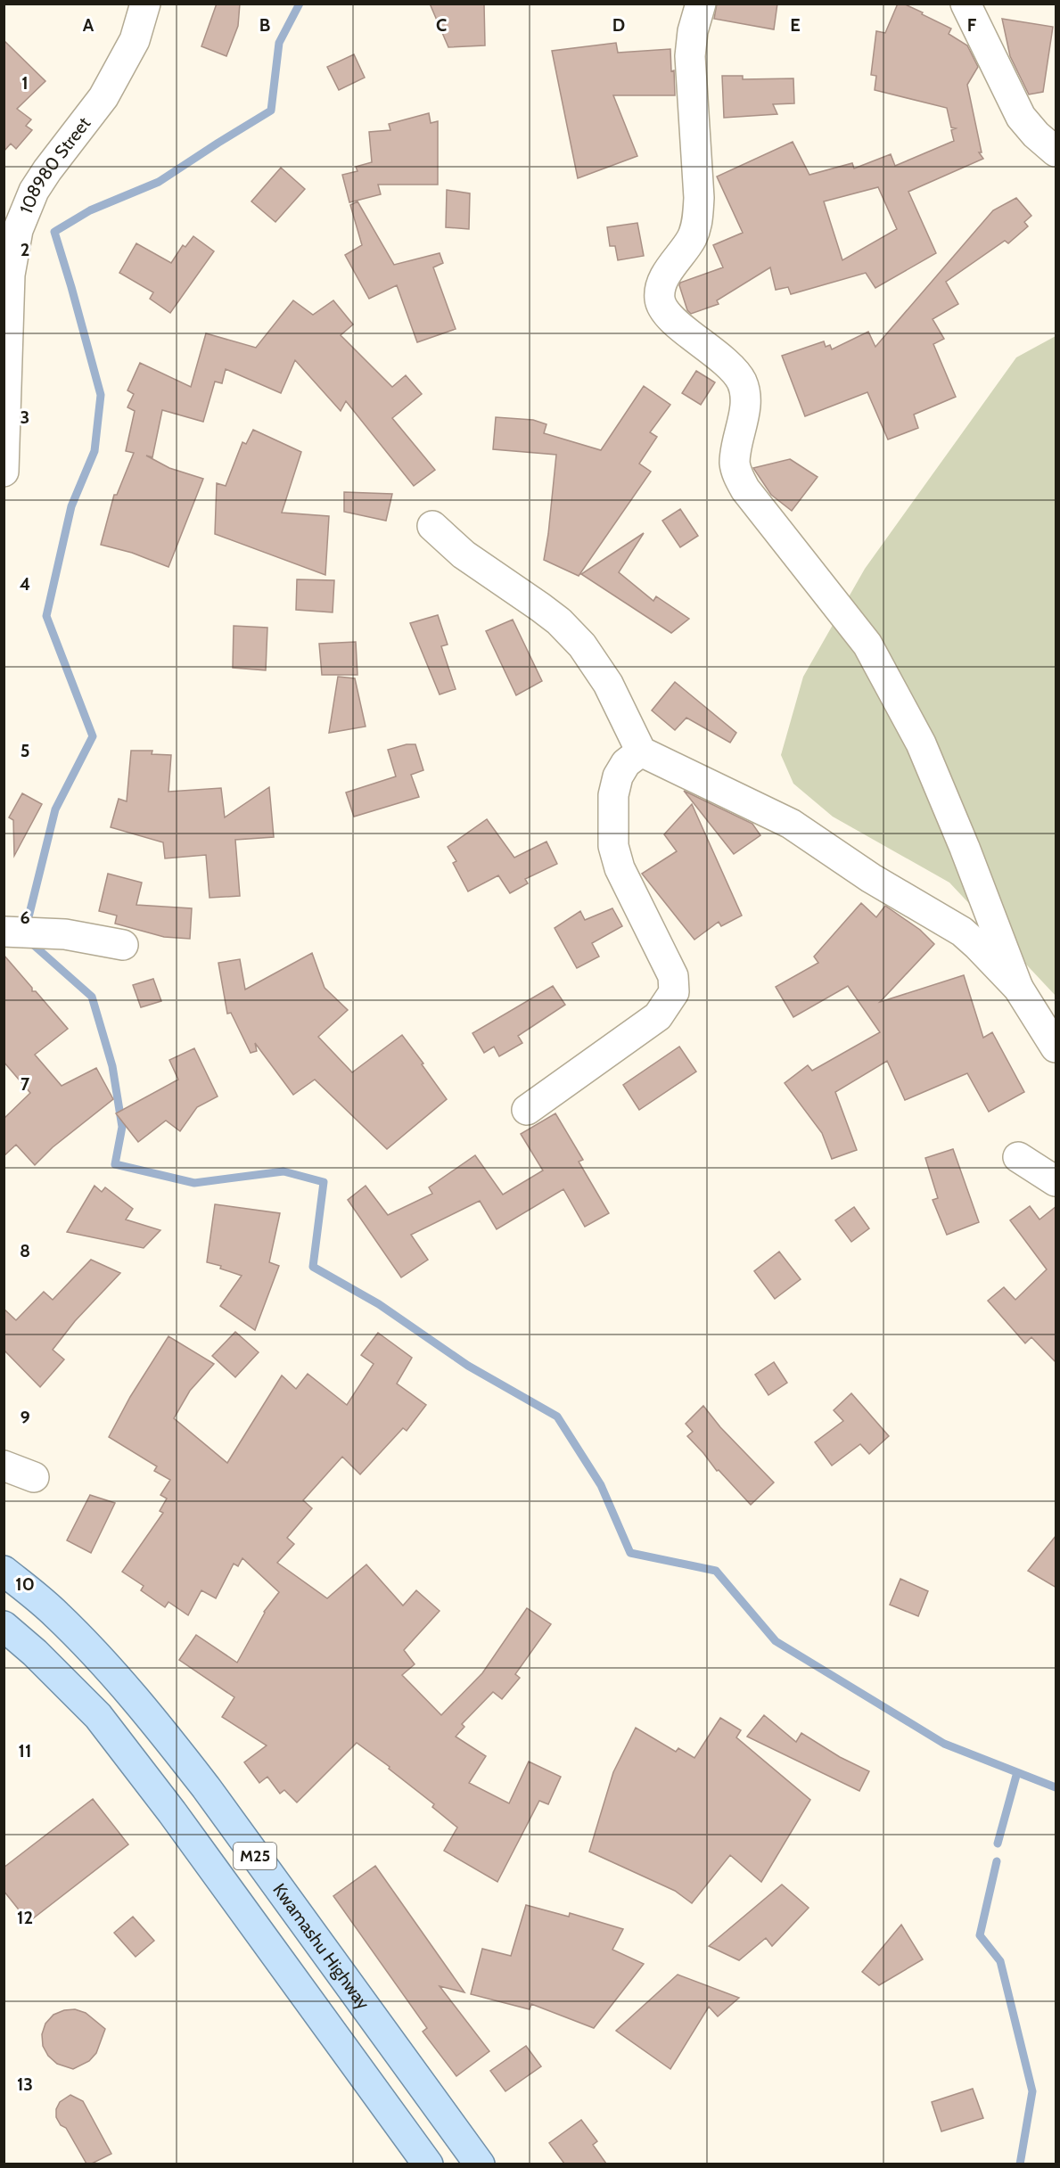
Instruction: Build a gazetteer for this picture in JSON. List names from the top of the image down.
{
  "streets": {
    "main road": ["M25", "Kwamashu Highway"],
    "street": ["108980 Street"]
  },
  "grid": {
    "columns": [
      "A",
      "B",
      "C",
      "D",
      "E",
      "F"
    ],
    "rows": [
      "1",
      "2",
      "3",
      "4",
      "5",
      "6",
      "7",
      "8",
      "9",
      "10",
      "11",
      "12",
      "13"
    ]
  }
}
